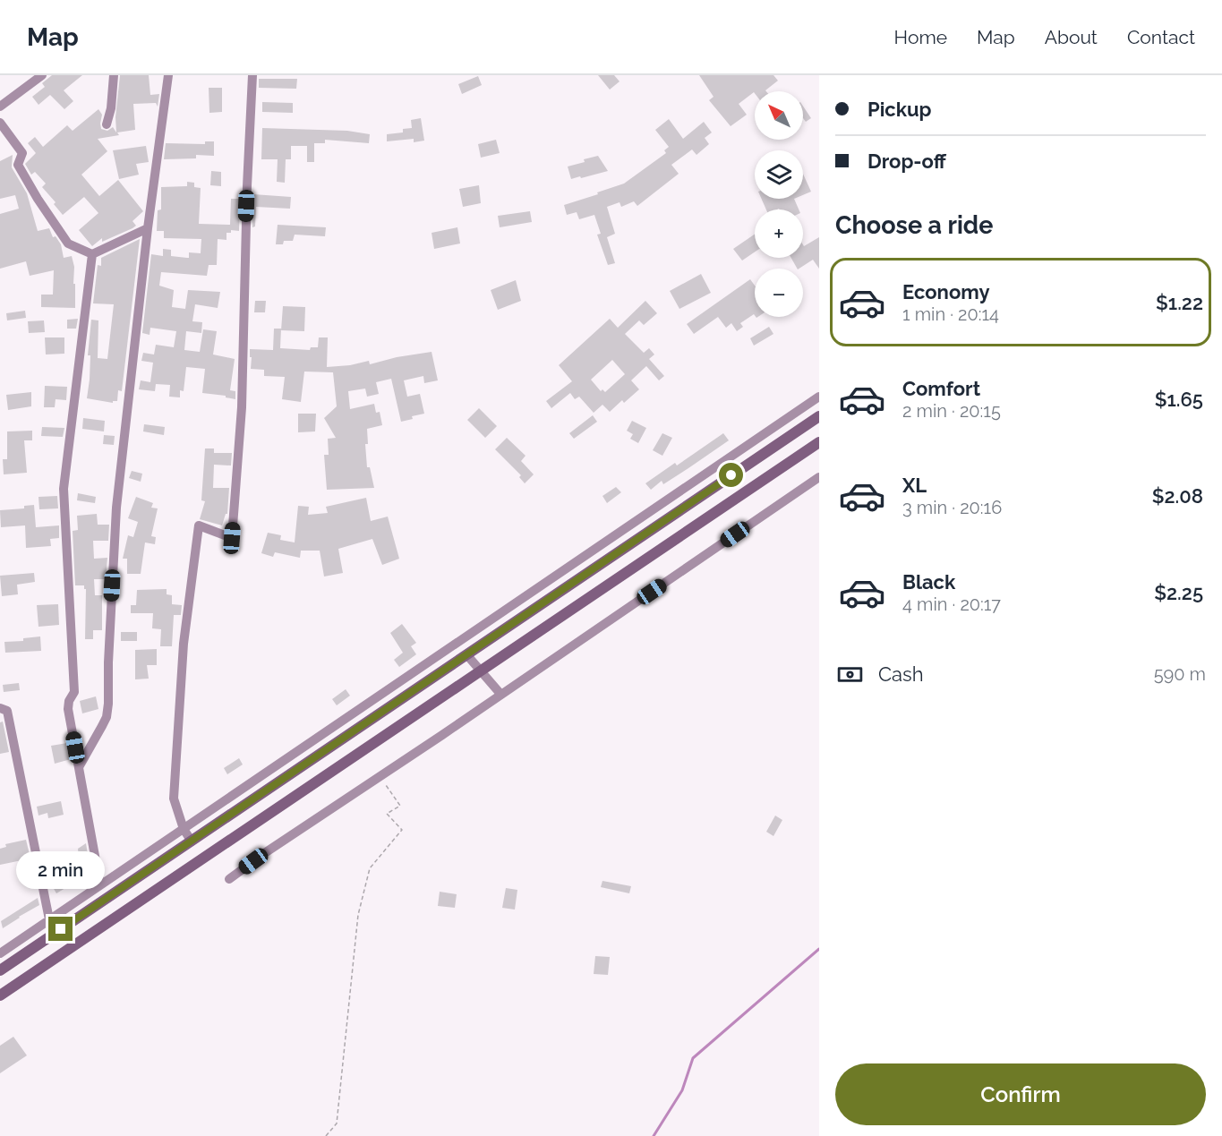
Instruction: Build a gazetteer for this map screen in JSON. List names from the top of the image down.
{
  "north": "top left",
  "page": {
    "header": "Map",
    "nav": [
      "Home",
      "Map",
      "About",
      "Contact"
    ],
    "banner": ["Pickup", "Drop-off"],
    "map_buttons": ["+", "−"],
    "heading": "Choose a ride",
    "list": [
      {
        "name": "Economy",
        "note": "1 min · 20:14",
        "value": "$1.22"
      },
      {
        "name": "Comfort",
        "note": "2 min · 20:15",
        "value": "$1.65"
      },
      {
        "name": "XL",
        "note": "3 min · 20:16",
        "value": "$2.08"
      },
      {
        "name": "Black",
        "note": "4 min · 20:17",
        "value": "$2.25"
      }
    ],
    "pay": ["Cash", "590 m"],
    "bubble": "2 min",
    "buttons": "Confirm"
  }
}
